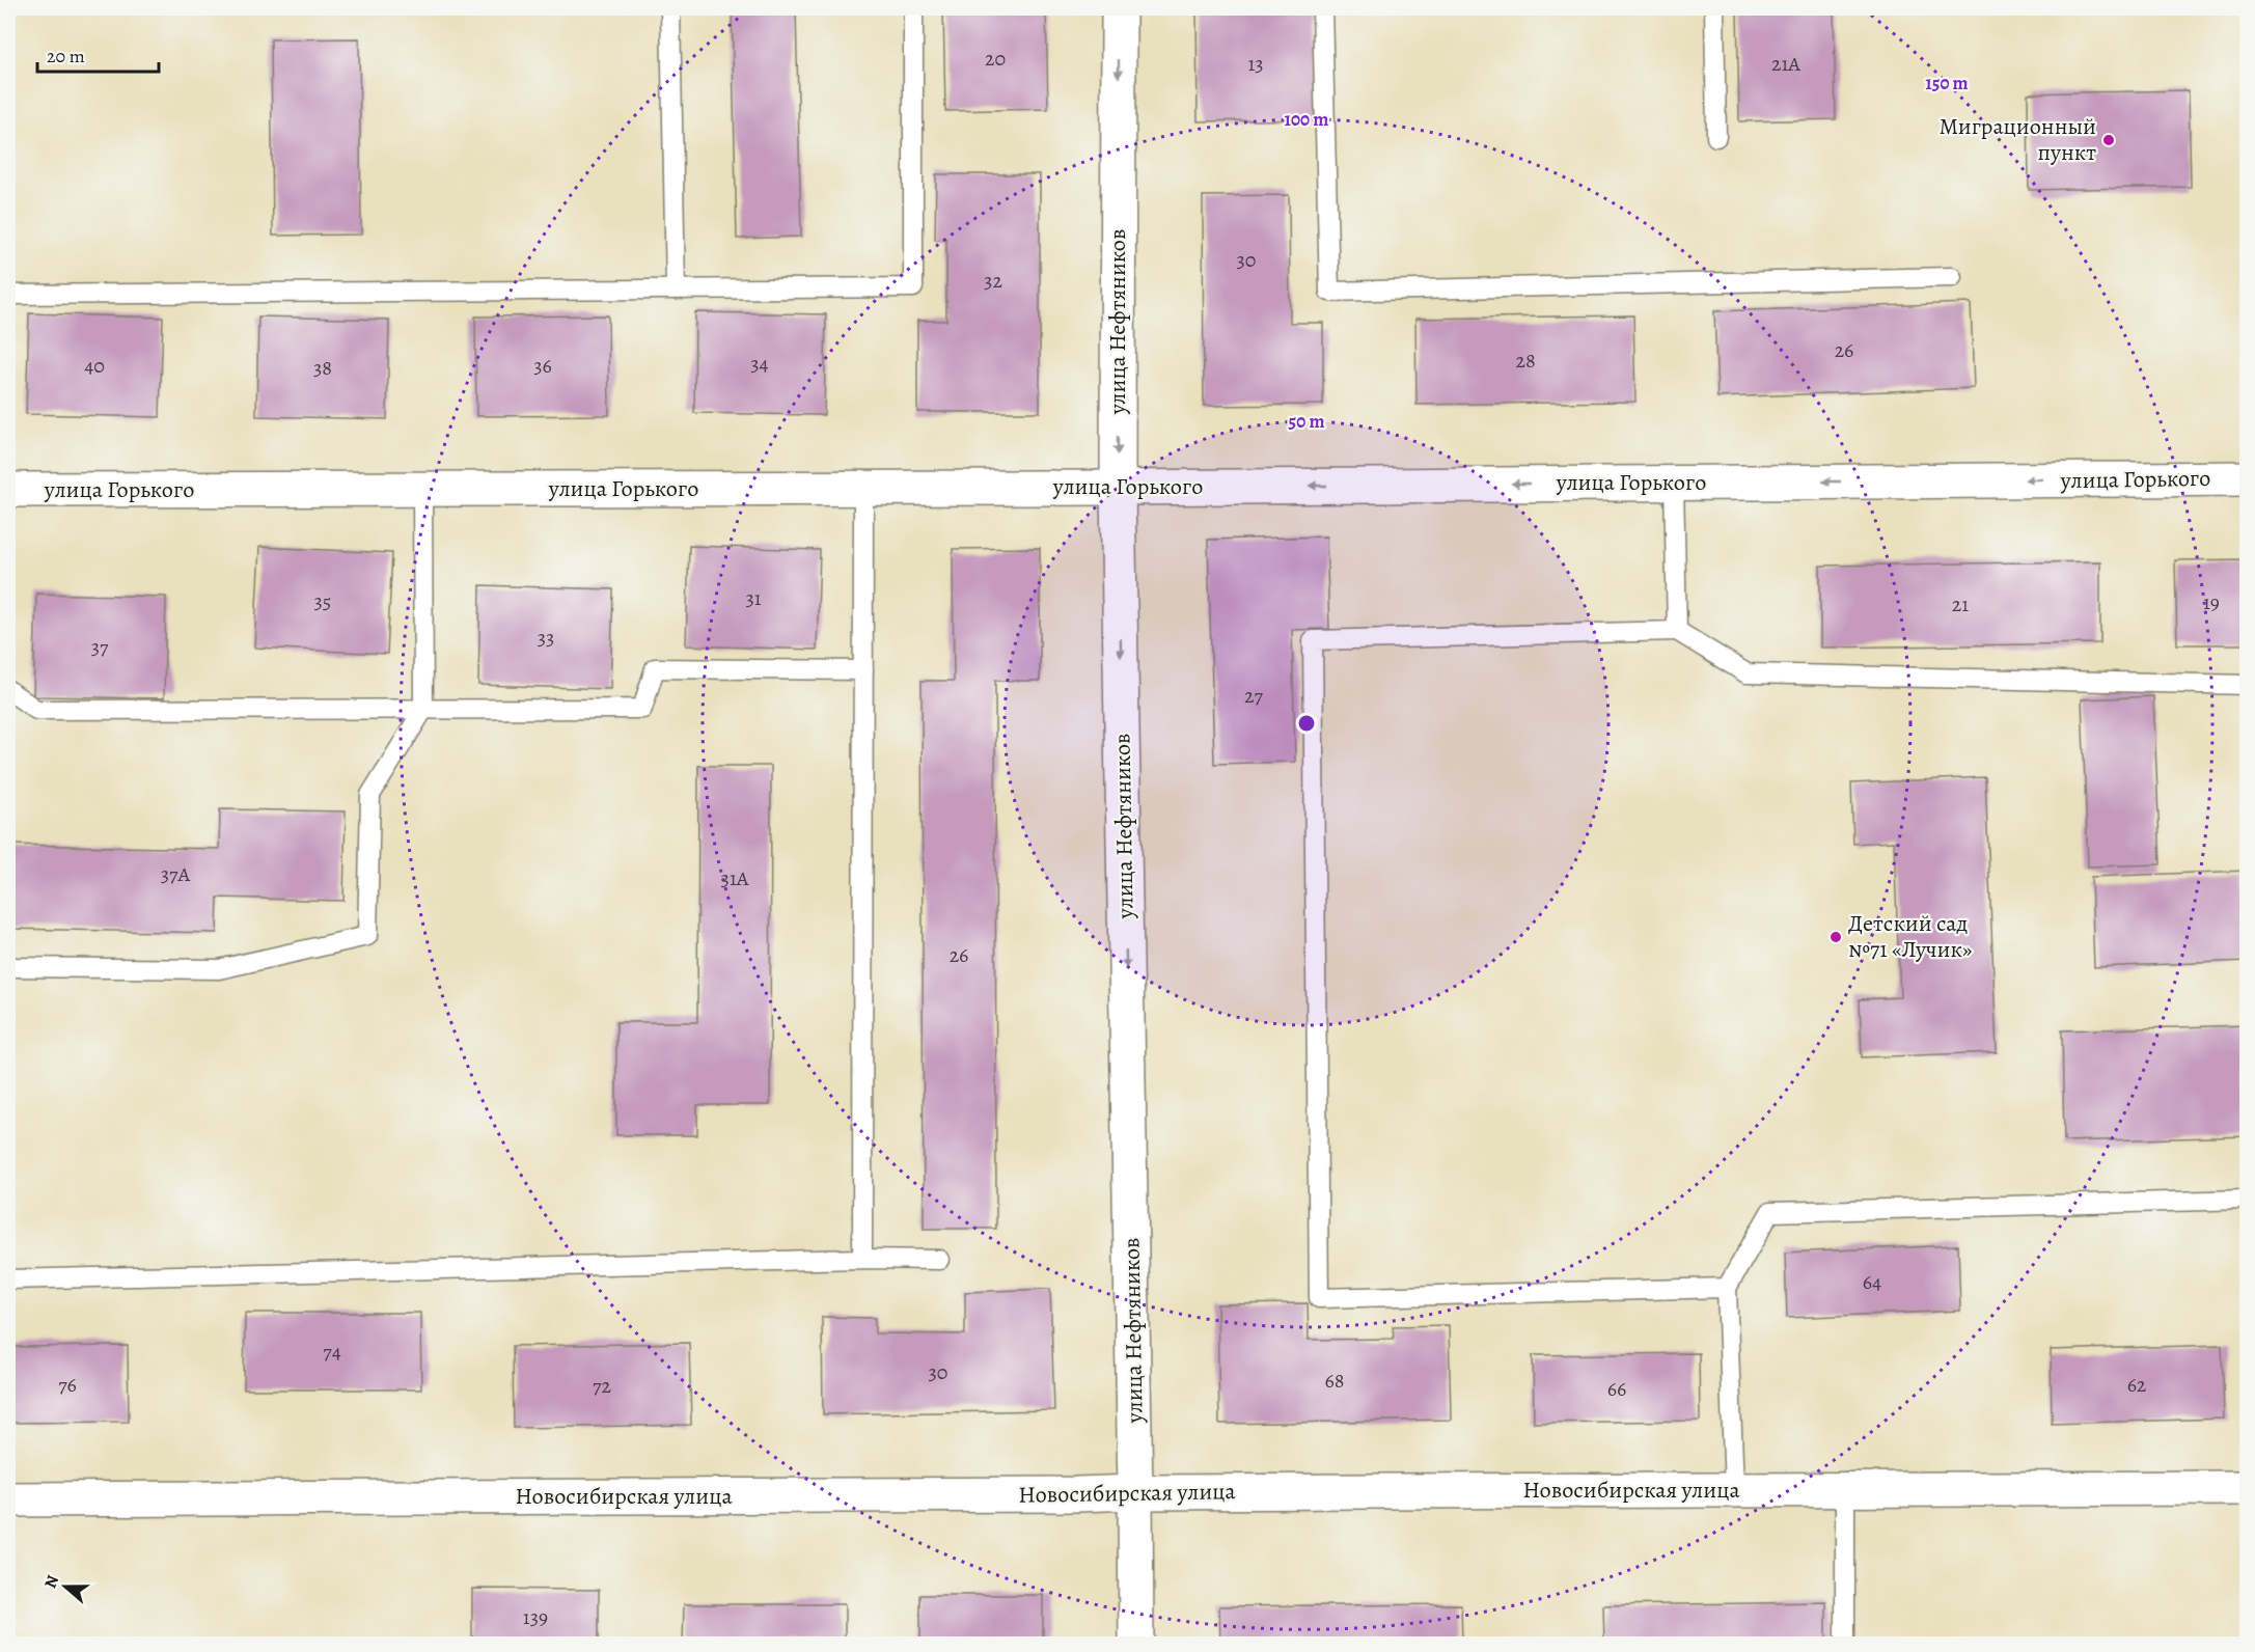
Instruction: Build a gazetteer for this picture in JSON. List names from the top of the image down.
{
  "streets": {
    "main road": ["улица Нефтяников", "улица Горького", "Новосибирская улица"]
  },
  "crossings": [
    ["улица Нефтяников", "улица Горького"],
    ["улица Нефтяников", "Новосибирская улица"]
  ],
  "one_way": ["улица Нефтяников", "улица Горького"],
  "places": ["Миграционный пункт", "Детский сад №71 «Лучик»"],
  "house_numbers": [
    "20",
    "13",
    "21А",
    "30",
    "32",
    "26",
    "28",
    "34",
    "40",
    "36",
    "38",
    "31",
    "35",
    "19",
    "21",
    "33",
    "37",
    "27",
    "37А",
    "31А",
    "26",
    "64",
    "74",
    "30",
    "68",
    "76",
    "62",
    "72",
    "66",
    "139"
  ],
  "scale_bar": "20 m",
  "north": "left",
  "rings": ["150 m", "100 m", "50 m"]
}
